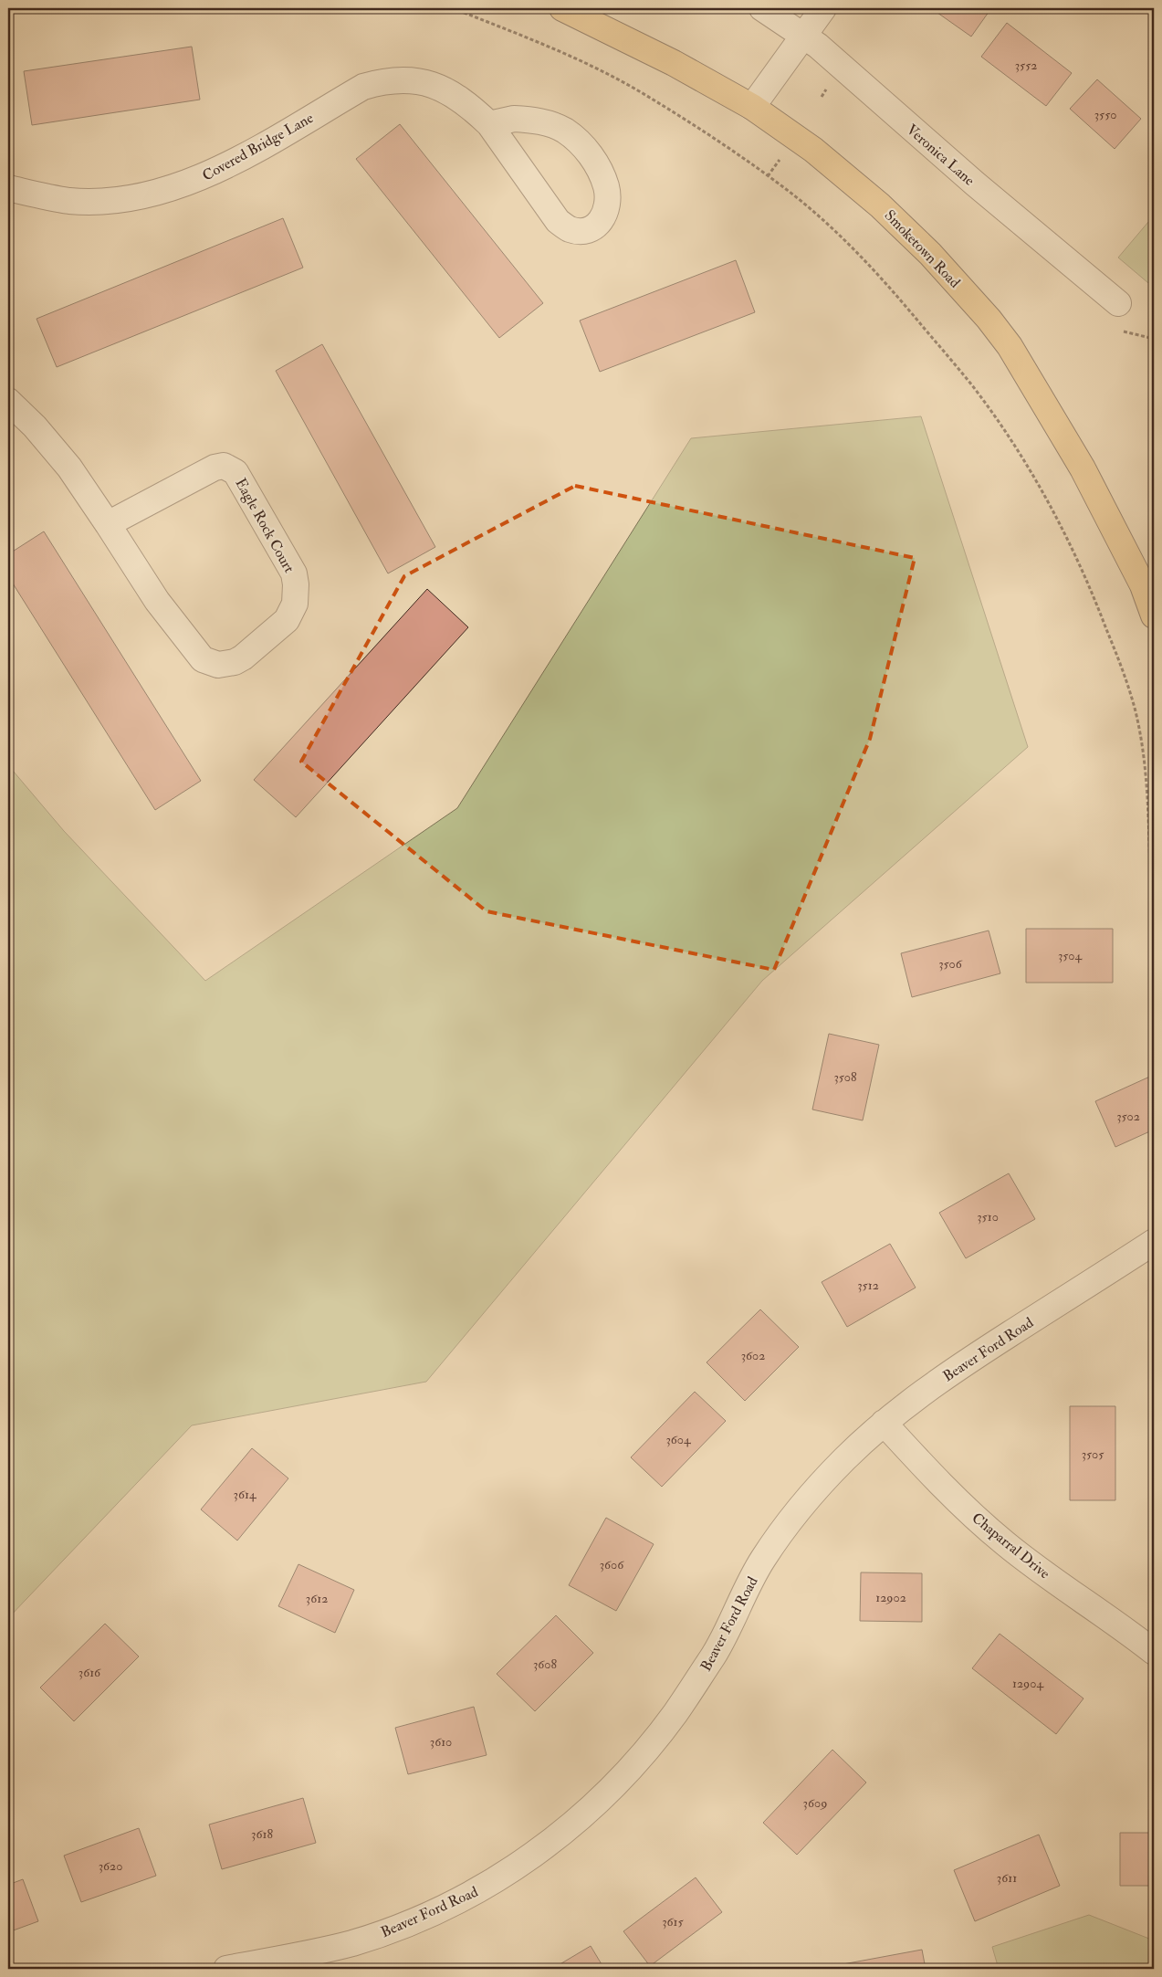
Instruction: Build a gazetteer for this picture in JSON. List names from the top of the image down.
{
  "streets": {
    "main road": ["Smoketown Road"],
    "street": [
      "Covered Bridge Lane",
      "Veronica Lane",
      "Eagle Rock Court",
      "Beaver Ford Road",
      "Chaparral Drive"
    ]
  },
  "crossings": [
    ["Beaver Ford Road", "Chaparral Drive"]
  ],
  "house_numbers": [
    "3552",
    "3550",
    "3504",
    "3506",
    "3508",
    "3502",
    "3510",
    "3512",
    "3602",
    "3604",
    "3505",
    "3614",
    "3606",
    "12902",
    "3612",
    "3608",
    "3616",
    "12904",
    "3610",
    "3609",
    "3618",
    "3620",
    "3611",
    "3615"
  ]
}
